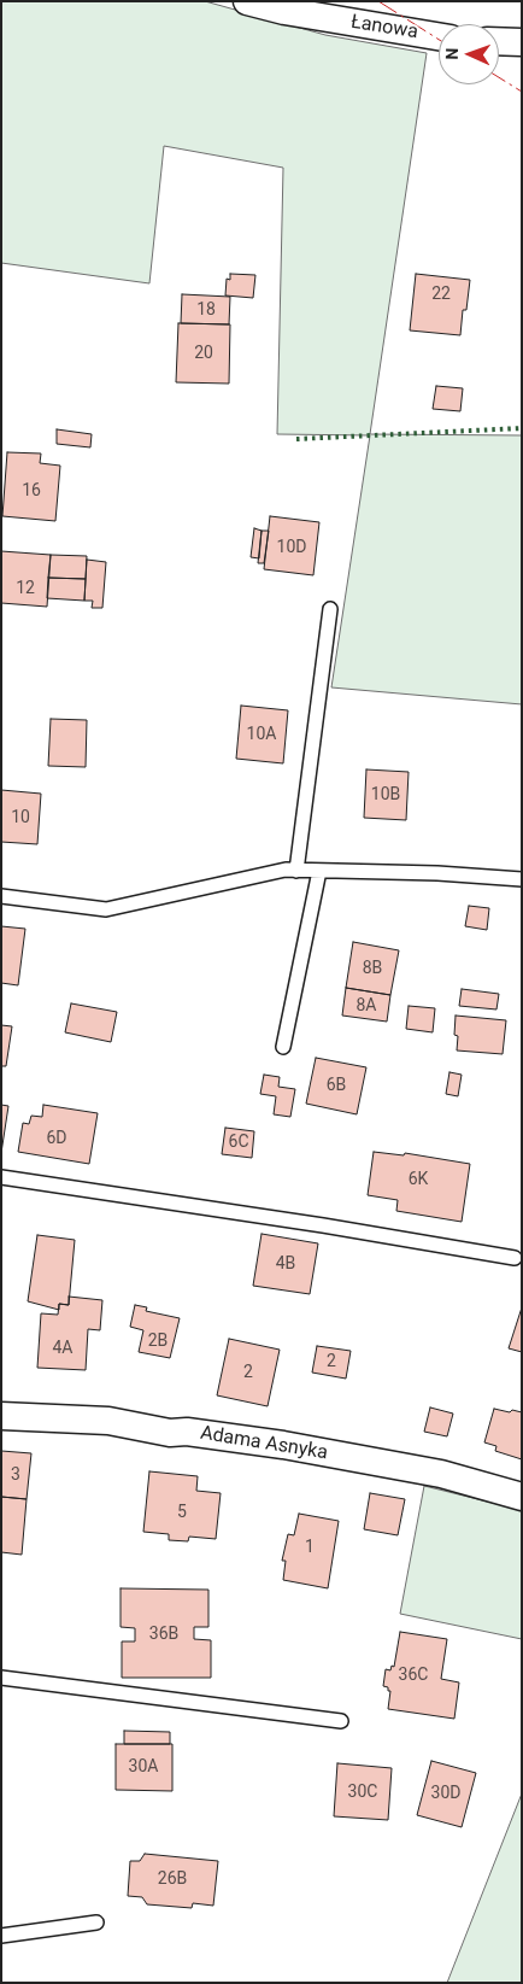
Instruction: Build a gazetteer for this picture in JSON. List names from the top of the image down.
{
  "streets": {
    "street": ["Łanowa", "Adama Asnyka"]
  },
  "house_numbers": [
    "22",
    "18",
    "20",
    "16",
    "10D",
    "12",
    "10A",
    "10B",
    "10",
    "8B",
    "8A",
    "6B",
    "6D",
    "6C",
    "6K",
    "4B",
    "2B",
    "4A",
    "2",
    "2",
    "3",
    "5",
    "1",
    "36B",
    "36C",
    "30A",
    "30C",
    "30D",
    "26B"
  ],
  "north": "left"
}
